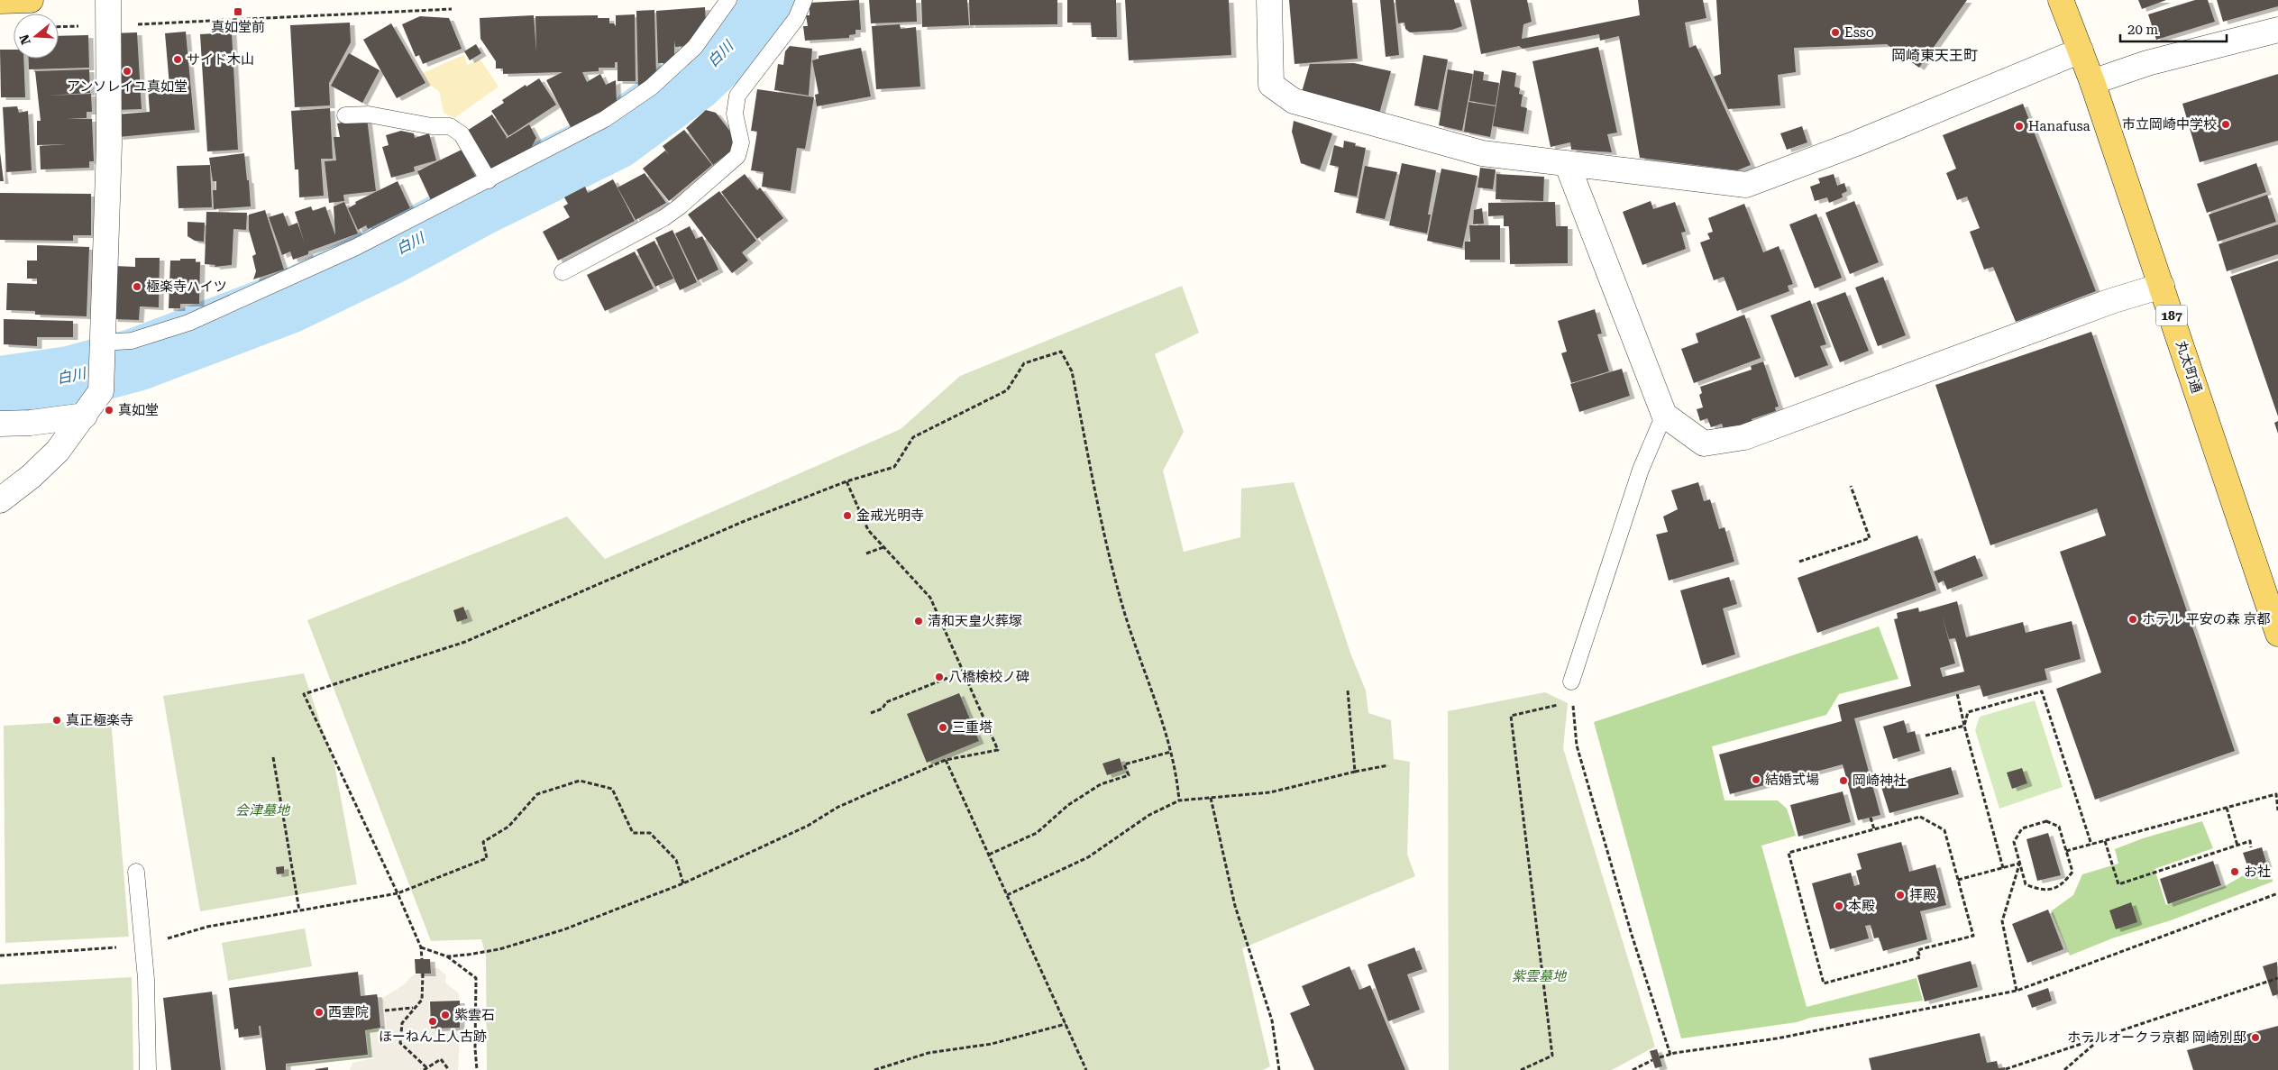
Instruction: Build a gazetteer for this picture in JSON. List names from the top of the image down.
{
  "streets": {
    "main road": ["187", "丸太町通"]
  },
  "districts": ["岡崎東天王町"],
  "water": ["白川"],
  "parks": ["会津墓地", "紫雲墓地"],
  "places": {
    "transit": ["真如堂前"],
    "other": [
      "Esso",
      "サイド木山",
      "アンソレイユ真如堂",
      "市立岡崎中学校",
      "Hanafusa",
      "極楽寺ハイツ",
      "真如堂",
      "金戒光明寺",
      "ホテル 平安の森 京都",
      "清和天皇火葬塚",
      "八橋検校ノ碑",
      "真正極楽寺",
      "三重塔",
      "結婚式場",
      "岡崎神社",
      "お社",
      "拝殿",
      "本殿",
      "西雲院",
      "紫雲石",
      "ほーねん上人古跡",
      "ホテルオークラ京都 岡崎別邸"
    ]
  },
  "scale_bar": "20 m",
  "north": "left"
}
